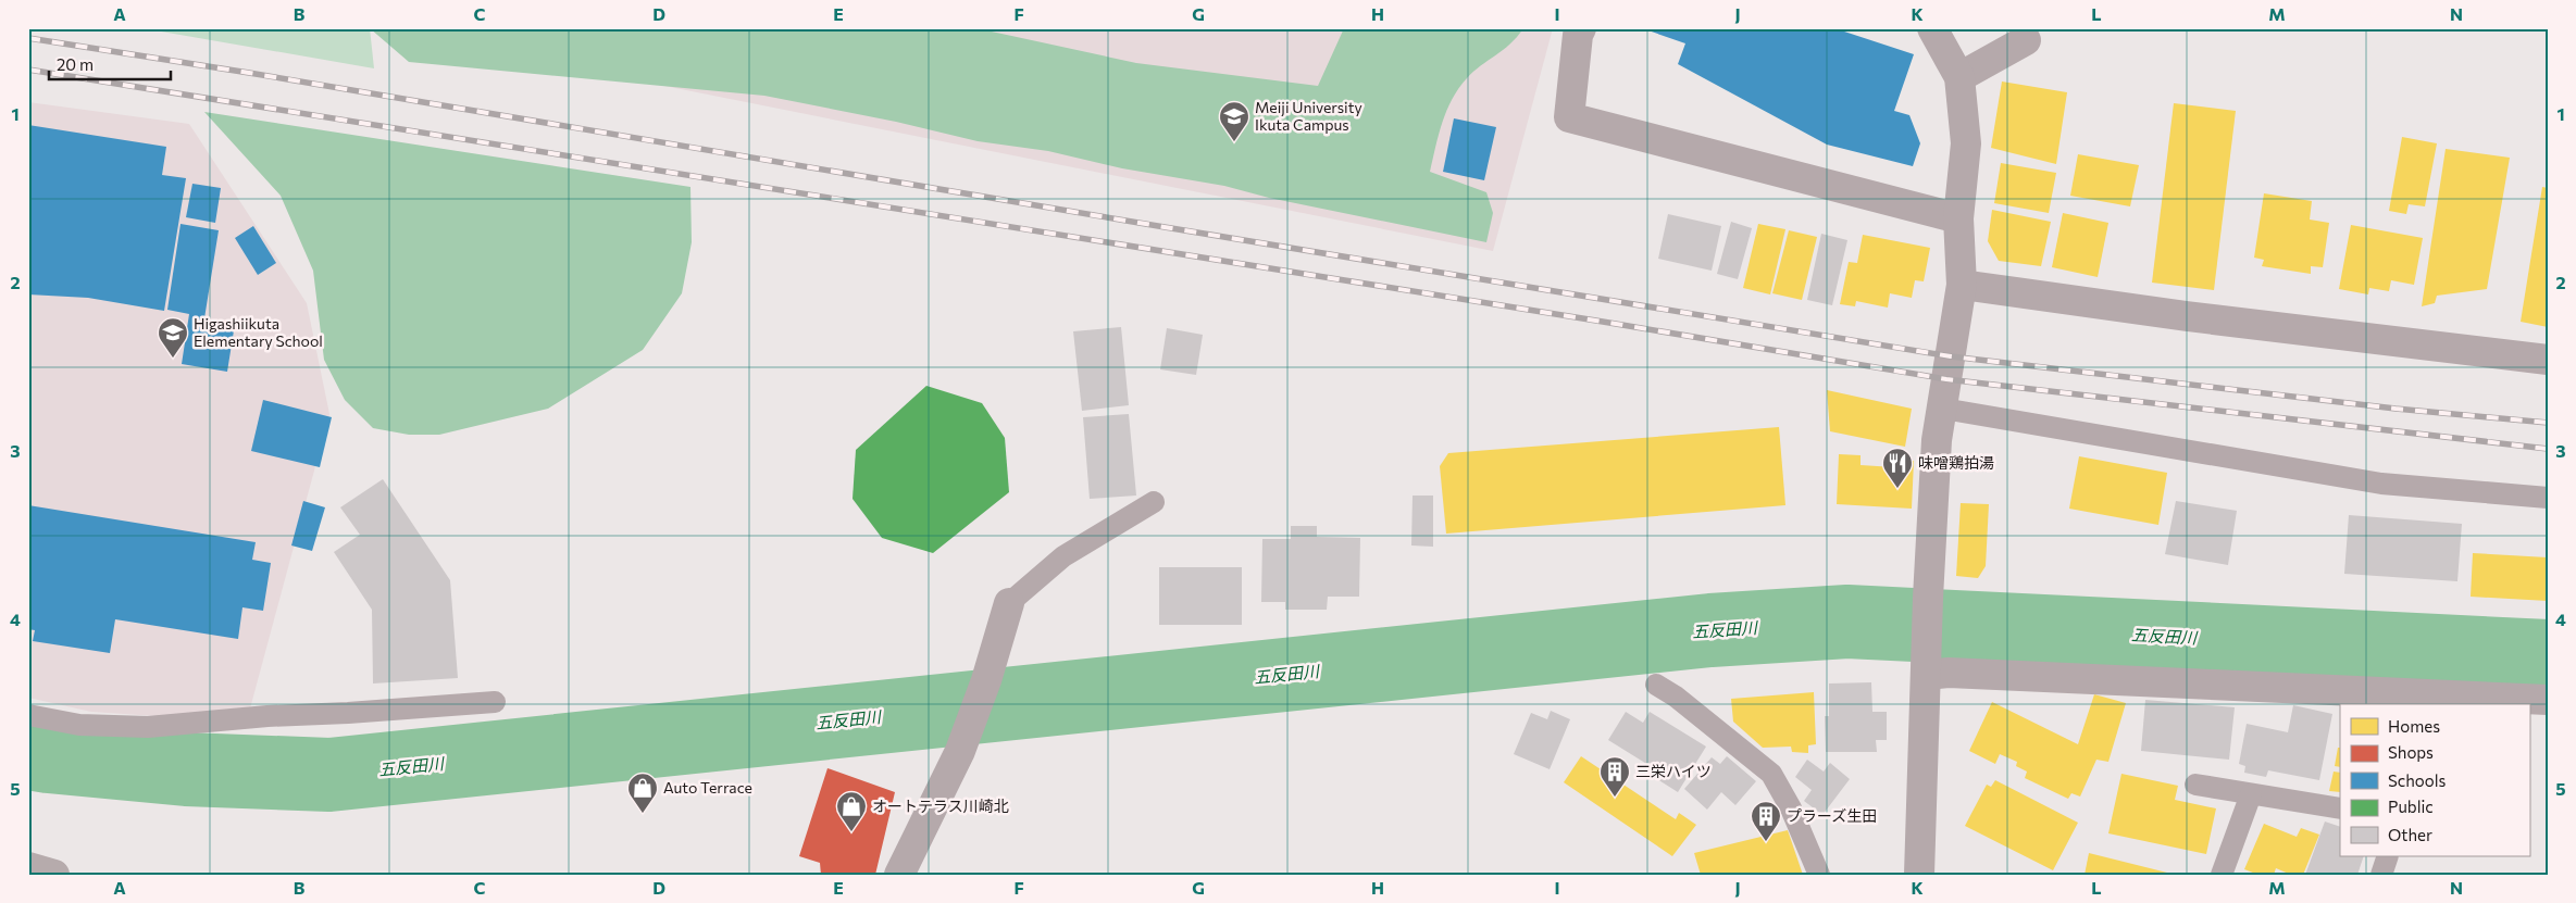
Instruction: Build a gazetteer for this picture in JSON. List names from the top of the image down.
{
  "water": ["五反田川"],
  "places": {
    "school or university": ["Meiji University Ikuta Campus", "Higashiikuta Elementary School"],
    "restaurant": ["味噌鶏拍湯"],
    "building": ["三栄ハイツ", "プラーズ生田"],
    "shop": ["Auto Terrace", "オートテラス川崎北"]
  },
  "legend": [
    "Homes",
    "Shops",
    "Schools",
    "Public",
    "Other"
  ],
  "scale_bar": "20 m",
  "grid": {
    "columns": [
      "A",
      "B",
      "C",
      "D",
      "E",
      "F",
      "G",
      "H",
      "I",
      "J",
      "K",
      "L",
      "M",
      "N"
    ],
    "rows": [
      "1",
      "2",
      "3",
      "4",
      "5"
    ]
  }
}
